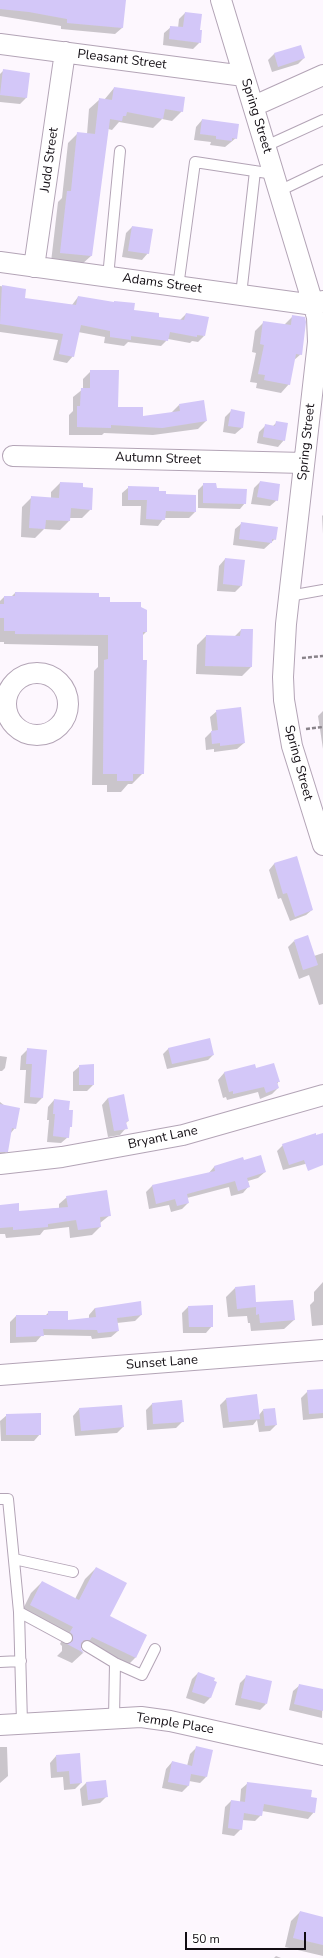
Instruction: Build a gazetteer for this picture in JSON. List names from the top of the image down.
{
  "streets": {
    "street": [
      "Pleasant Street",
      "Spring Street",
      "Judd Street",
      "Adams Street",
      "Autumn Street",
      "Bryant Lane",
      "Sunset Lane",
      "Temple Place"
    ]
  },
  "crossings": [
    ["Pleasant Street", "Spring Street"],
    ["Pleasant Street", "Judd Street"],
    ["Spring Street", "Adams Street"],
    ["Spring Street", "Autumn Street"],
    ["Judd Street", "Adams Street"]
  ],
  "scale_bar": "50 m"
}
